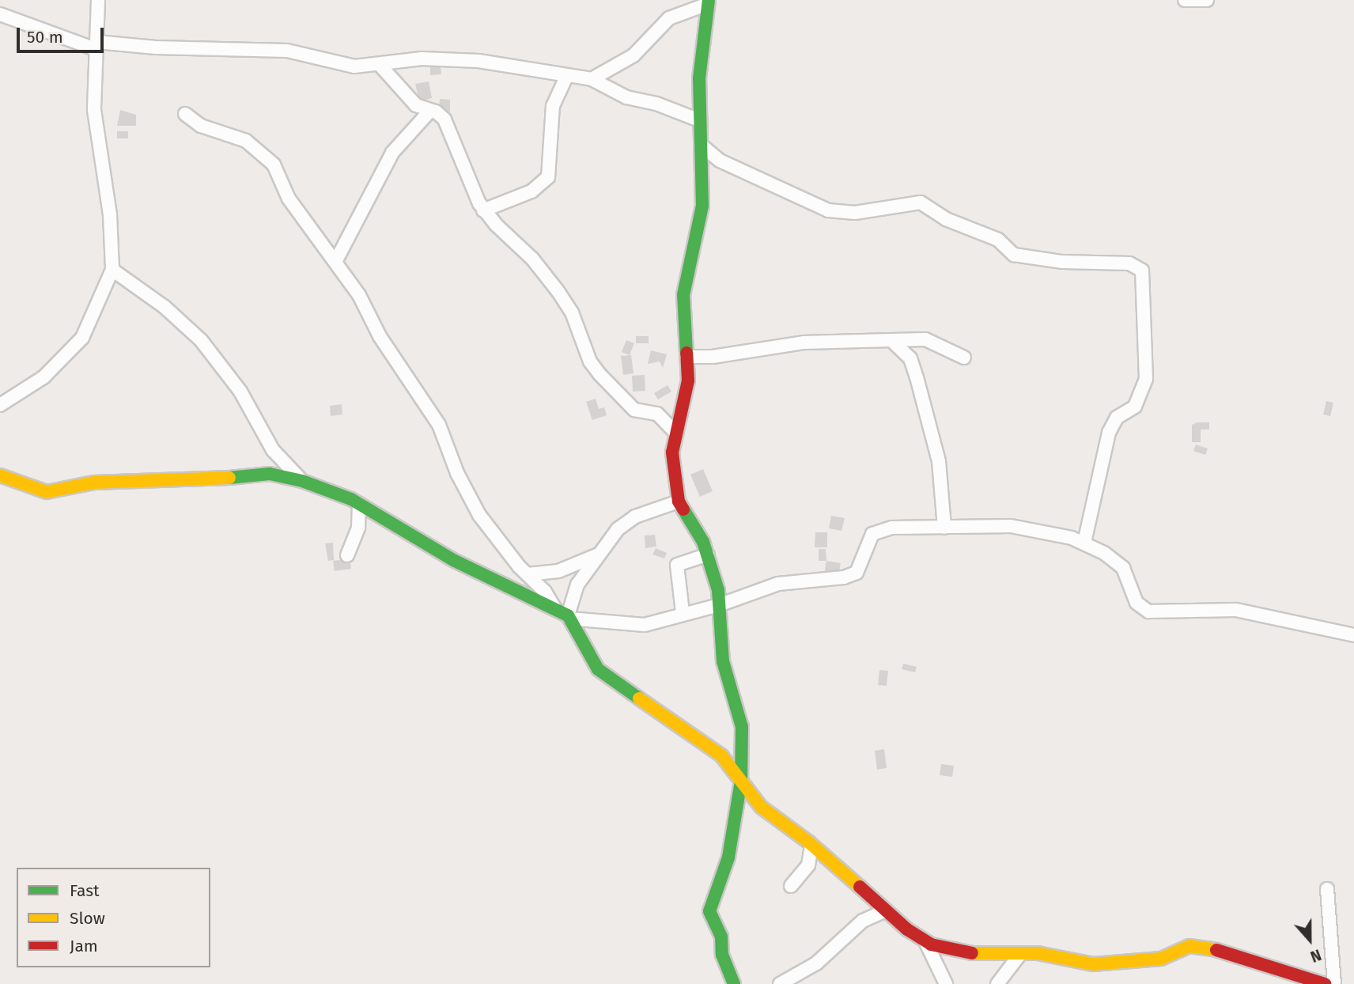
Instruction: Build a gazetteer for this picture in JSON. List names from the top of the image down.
{
  "legend": ["Fast", "Slow", "Jam"],
  "scale_bar": "50 m",
  "north": "bottom"
}
